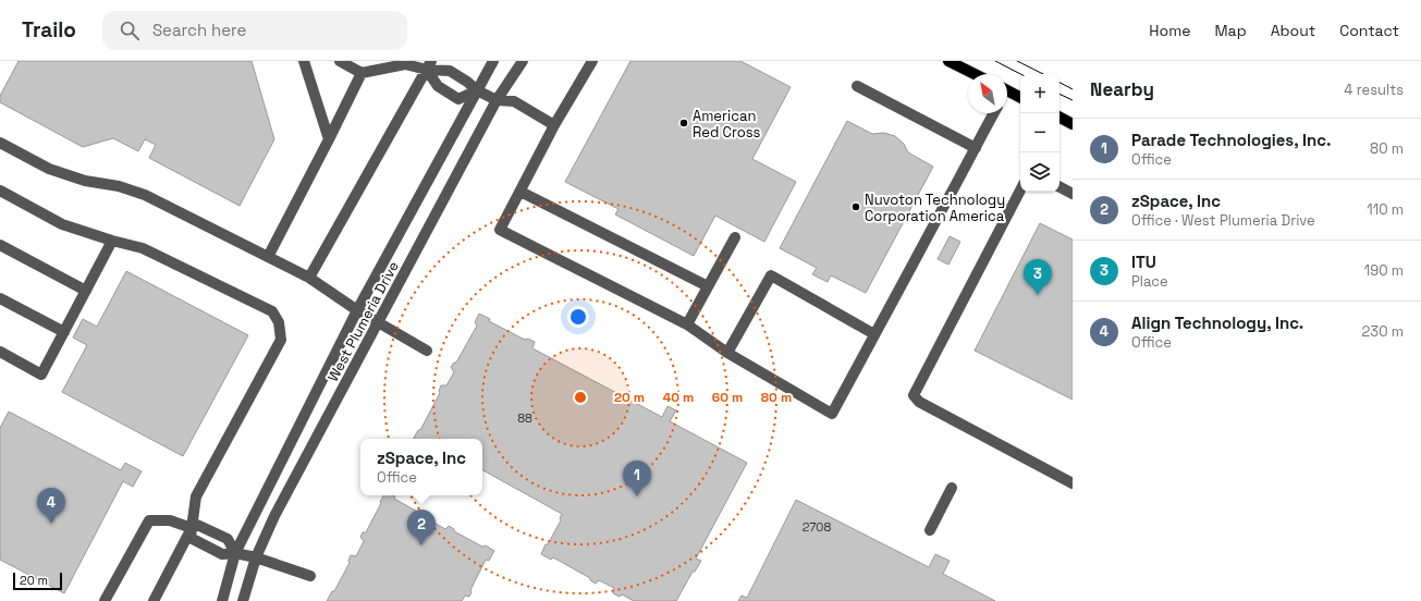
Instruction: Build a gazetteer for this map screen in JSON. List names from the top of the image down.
{
  "streets": {
    "street": ["West Plumeria Drive"]
  },
  "places": ["American Red Cross", "Nuvoton Technology Corporation America"],
  "house_numbers": ["88", "2708"],
  "scale_bar": "20 m",
  "north": "top left",
  "page": {
    "header": "Trailo",
    "search": "Search here",
    "nav": [
      "Home",
      "Map",
      "About",
      "Contact"
    ],
    "heading": ["Nearby", "4 results"],
    "map_buttons": ["+", "−"],
    "list": [
      {
        "mark": "1",
        "name": "Parade Technologies, Inc.",
        "note": "Office",
        "value": "80 m"
      },
      {
        "mark": "2",
        "name": "zSpace, Inc",
        "note": "Office · West Plumeria Drive",
        "value": "110 m"
      },
      {
        "mark": "3",
        "name": "ITU",
        "note": "Place",
        "value": "190 m"
      },
      {
        "mark": "4",
        "name": "Align Technology, Inc.",
        "note": "Office",
        "value": "230 m"
      }
    ],
    "pins": [
      "3",
      "1",
      "4",
      "2"
    ],
    "popup": ["zSpace, Inc", "Office"],
    "scale": "20 m"
  },
  "rings": [
    "20 m",
    "40 m",
    "60 m",
    "80 m"
  ]
}
